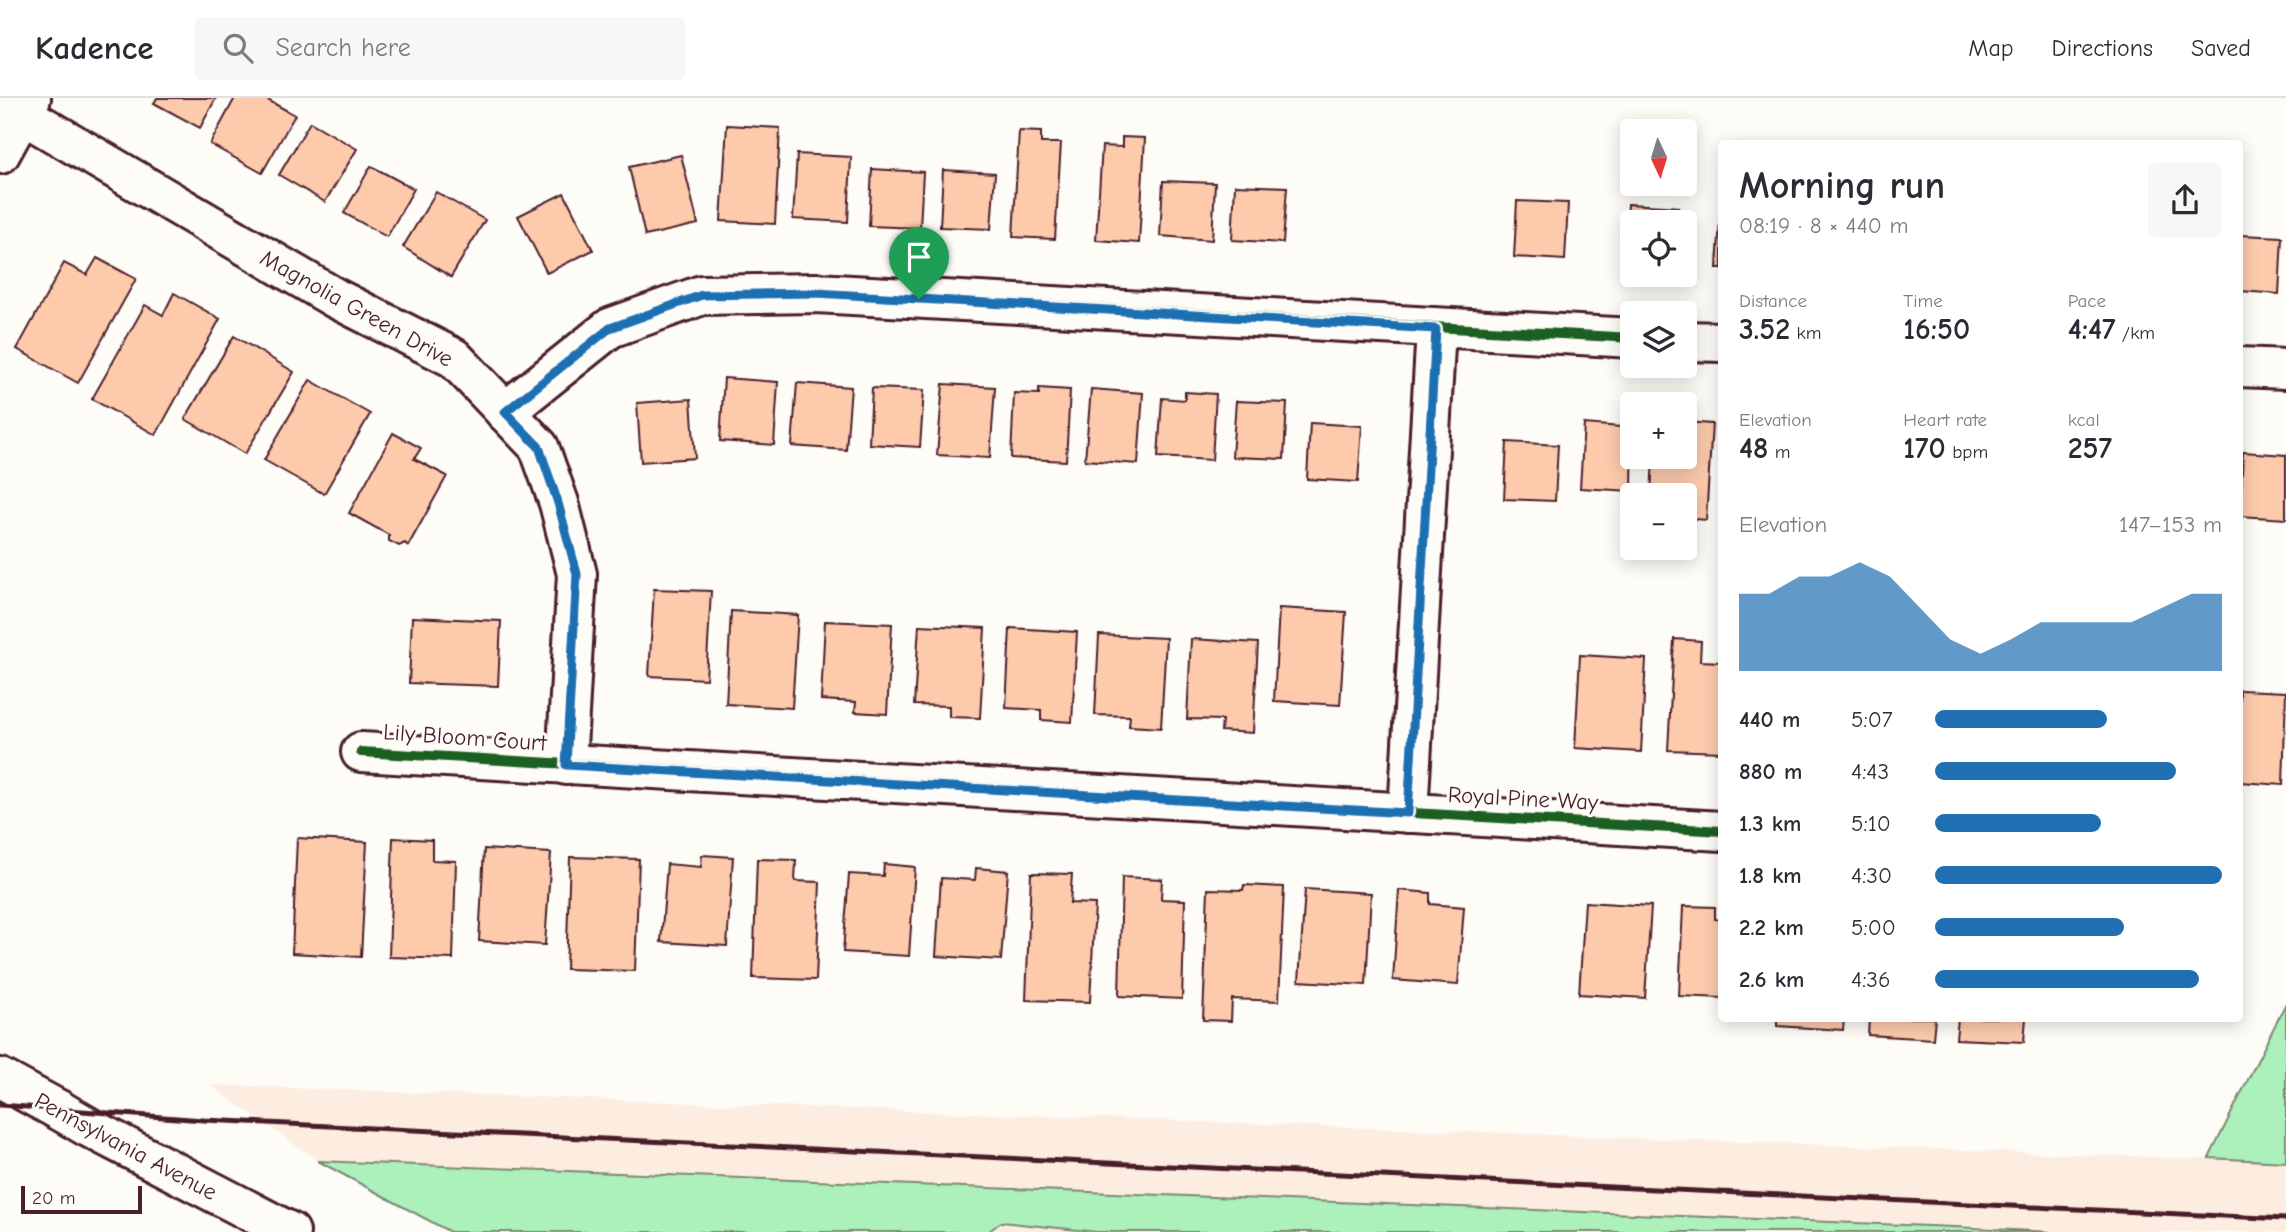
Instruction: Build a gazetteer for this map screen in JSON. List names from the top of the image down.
{
  "streets": {
    "street": [
      "Magnolia Green Drive",
      "Lily Bloom Court",
      "Royal Pine Way",
      "Pennsylvania Avenue"
    ]
  },
  "crossings": [
    ["Magnolia Green Drive", "Lily Bloom Court"],
    ["Magnolia Green Drive", "Royal Pine Way"],
    ["Lily Bloom Court", "Royal Pine Way"]
  ],
  "scale_bar": "20 m",
  "north": "bottom",
  "page": {
    "header": "Kadence",
    "search": "Search here",
    "nav": ["Map", "Directions", "Saved"],
    "map_buttons": ["+", "−"],
    "heading": ["Morning run", "08:19 · 8 × 440 m"],
    "stats": [
      ["Distance", "3.52 km"],
      ["Time", "16:50"],
      ["Pace", "4:47 /km"],
      ["Elevation", "48 m"],
      ["Heart rate", "170 bpm"],
      ["kcal", "257"]
    ],
    "chart": ["Elevation", "147–153 m"],
    "list": [
      {
        "name": "440 m",
        "note": "5:07"
      },
      {
        "name": "880 m",
        "note": "4:43"
      },
      {
        "name": "1.3 km",
        "note": "5:10"
      },
      {
        "name": "1.8 km",
        "note": "4:30"
      },
      {
        "name": "2.2 km",
        "note": "5:00"
      },
      {
        "name": "2.6 km",
        "note": "4:36"
      }
    ],
    "scale": "20 m"
  }
}
